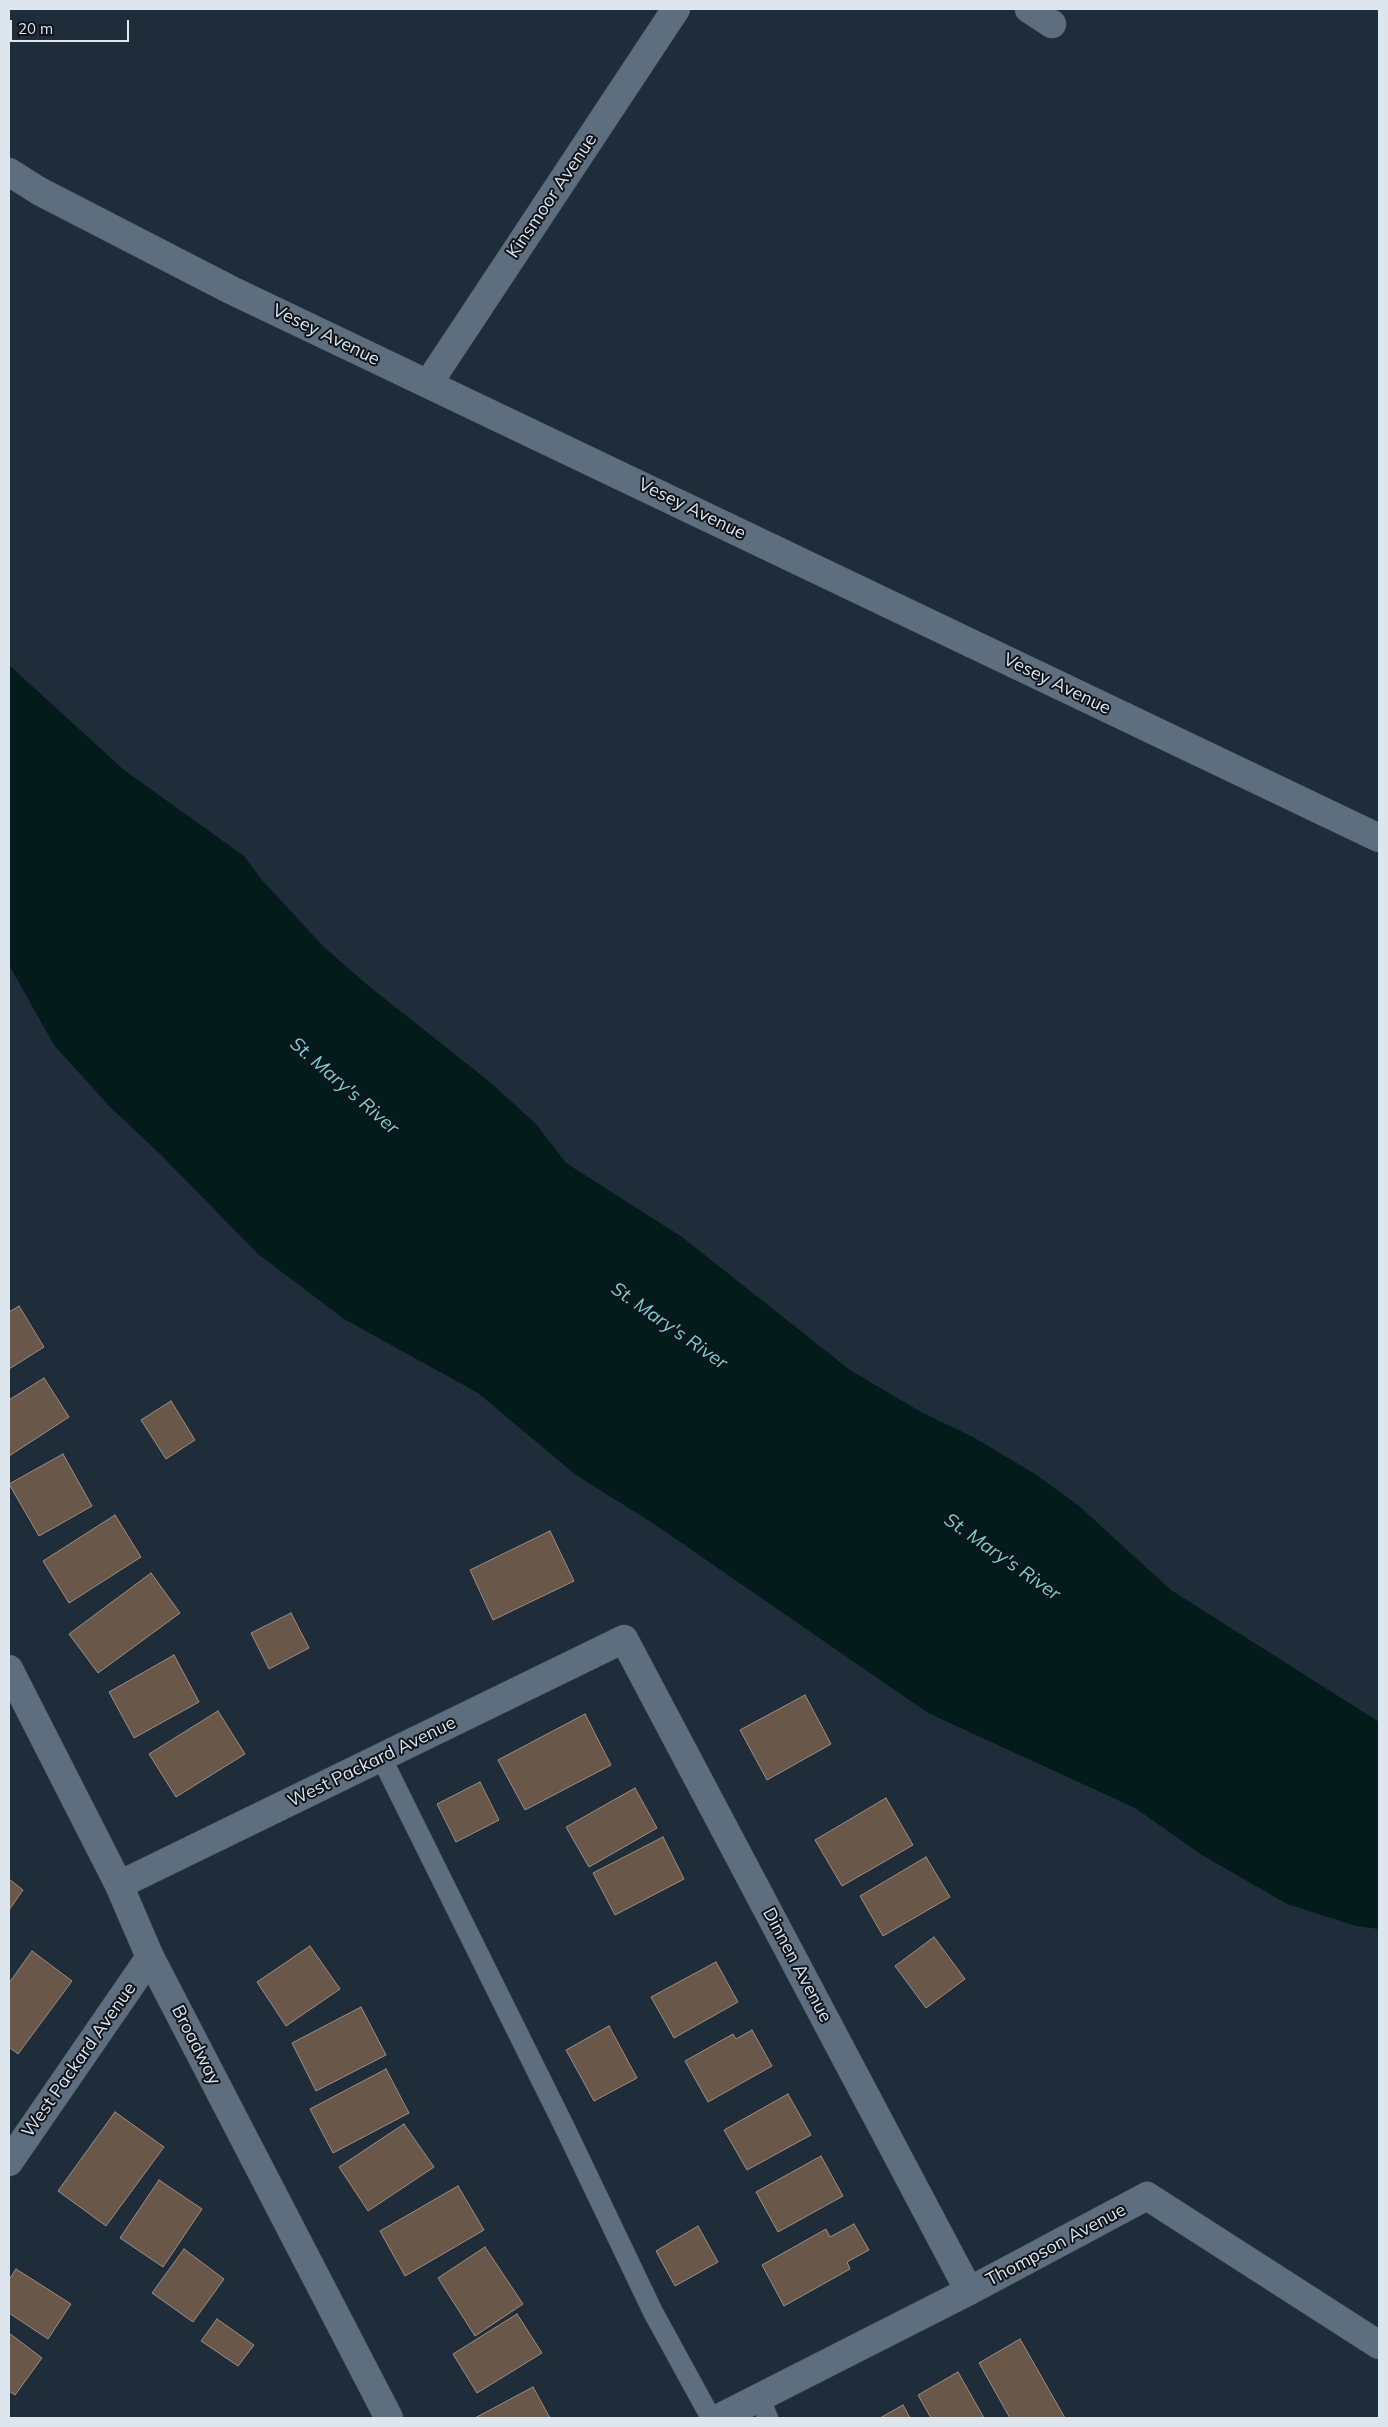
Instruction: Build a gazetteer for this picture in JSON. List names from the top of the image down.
{
  "streets": {
    "street": [
      "Kinsmoor Avenue",
      "Vesey Avenue",
      "West Packard Avenue",
      "Dinnen Avenue",
      "Broadway",
      "Thompson Avenue"
    ]
  },
  "crossings": [
    ["Kinsmoor Avenue", "Vesey Avenue"],
    ["West Packard Avenue", "Dinnen Avenue"],
    ["West Packard Avenue", "Broadway"],
    ["Dinnen Avenue", "Thompson Avenue"]
  ],
  "water": ["St. Mary's River"],
  "scale_bar": "20 m"
}
